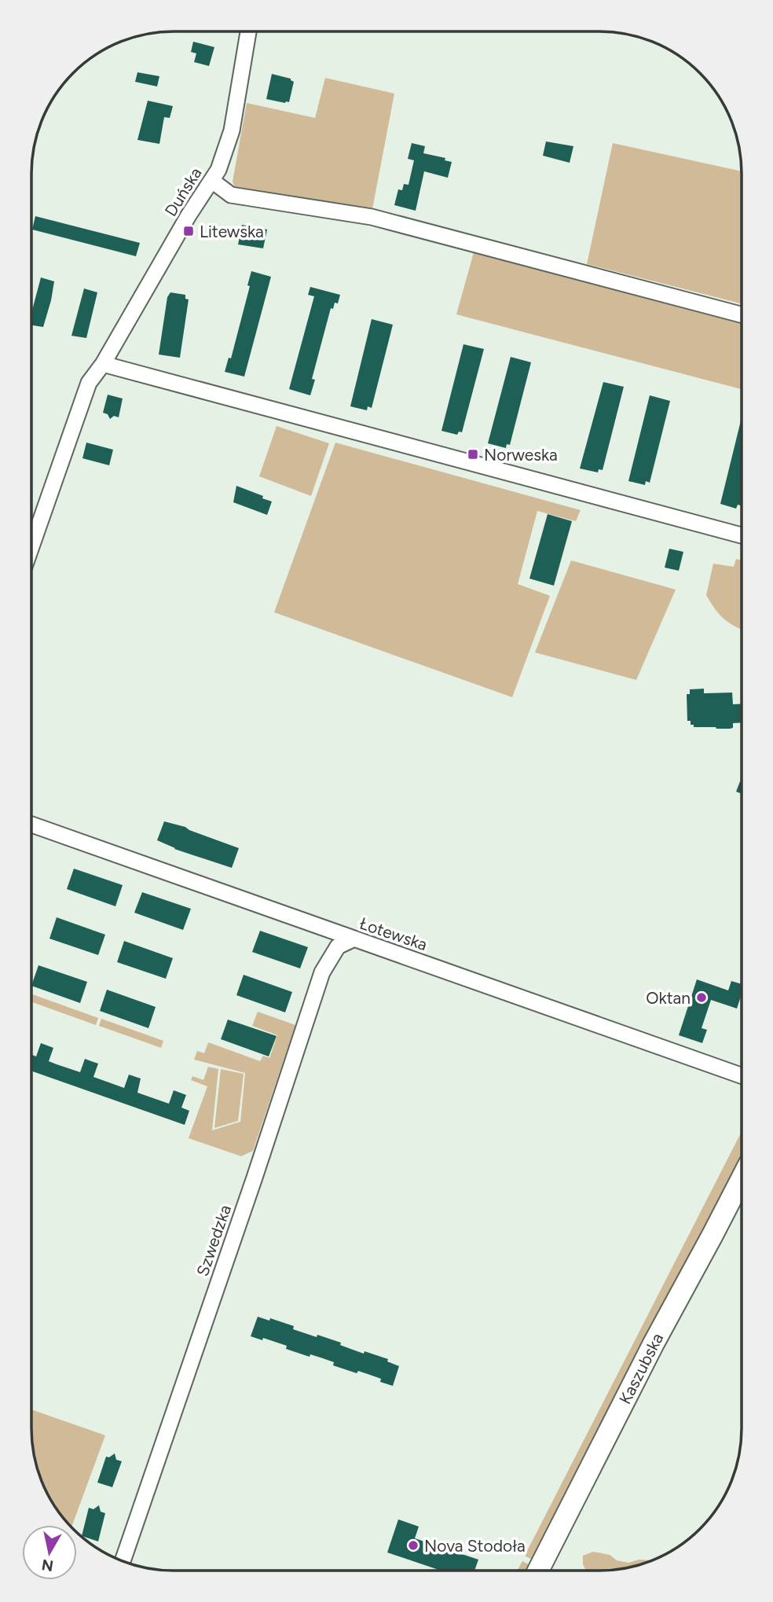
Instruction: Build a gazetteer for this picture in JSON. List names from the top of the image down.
{
  "streets": {
    "main road": ["Kaszubska"],
    "street": ["Duńska", "Łotewska", "Szwedzka"]
  },
  "crossings": [
    ["Łotewska", "Szwedzka"]
  ],
  "places": {
    "transit": ["Litewska", "Norweska"],
    "other": ["Oktan", "Nova Stodoła"]
  },
  "north": "bottom"
}
